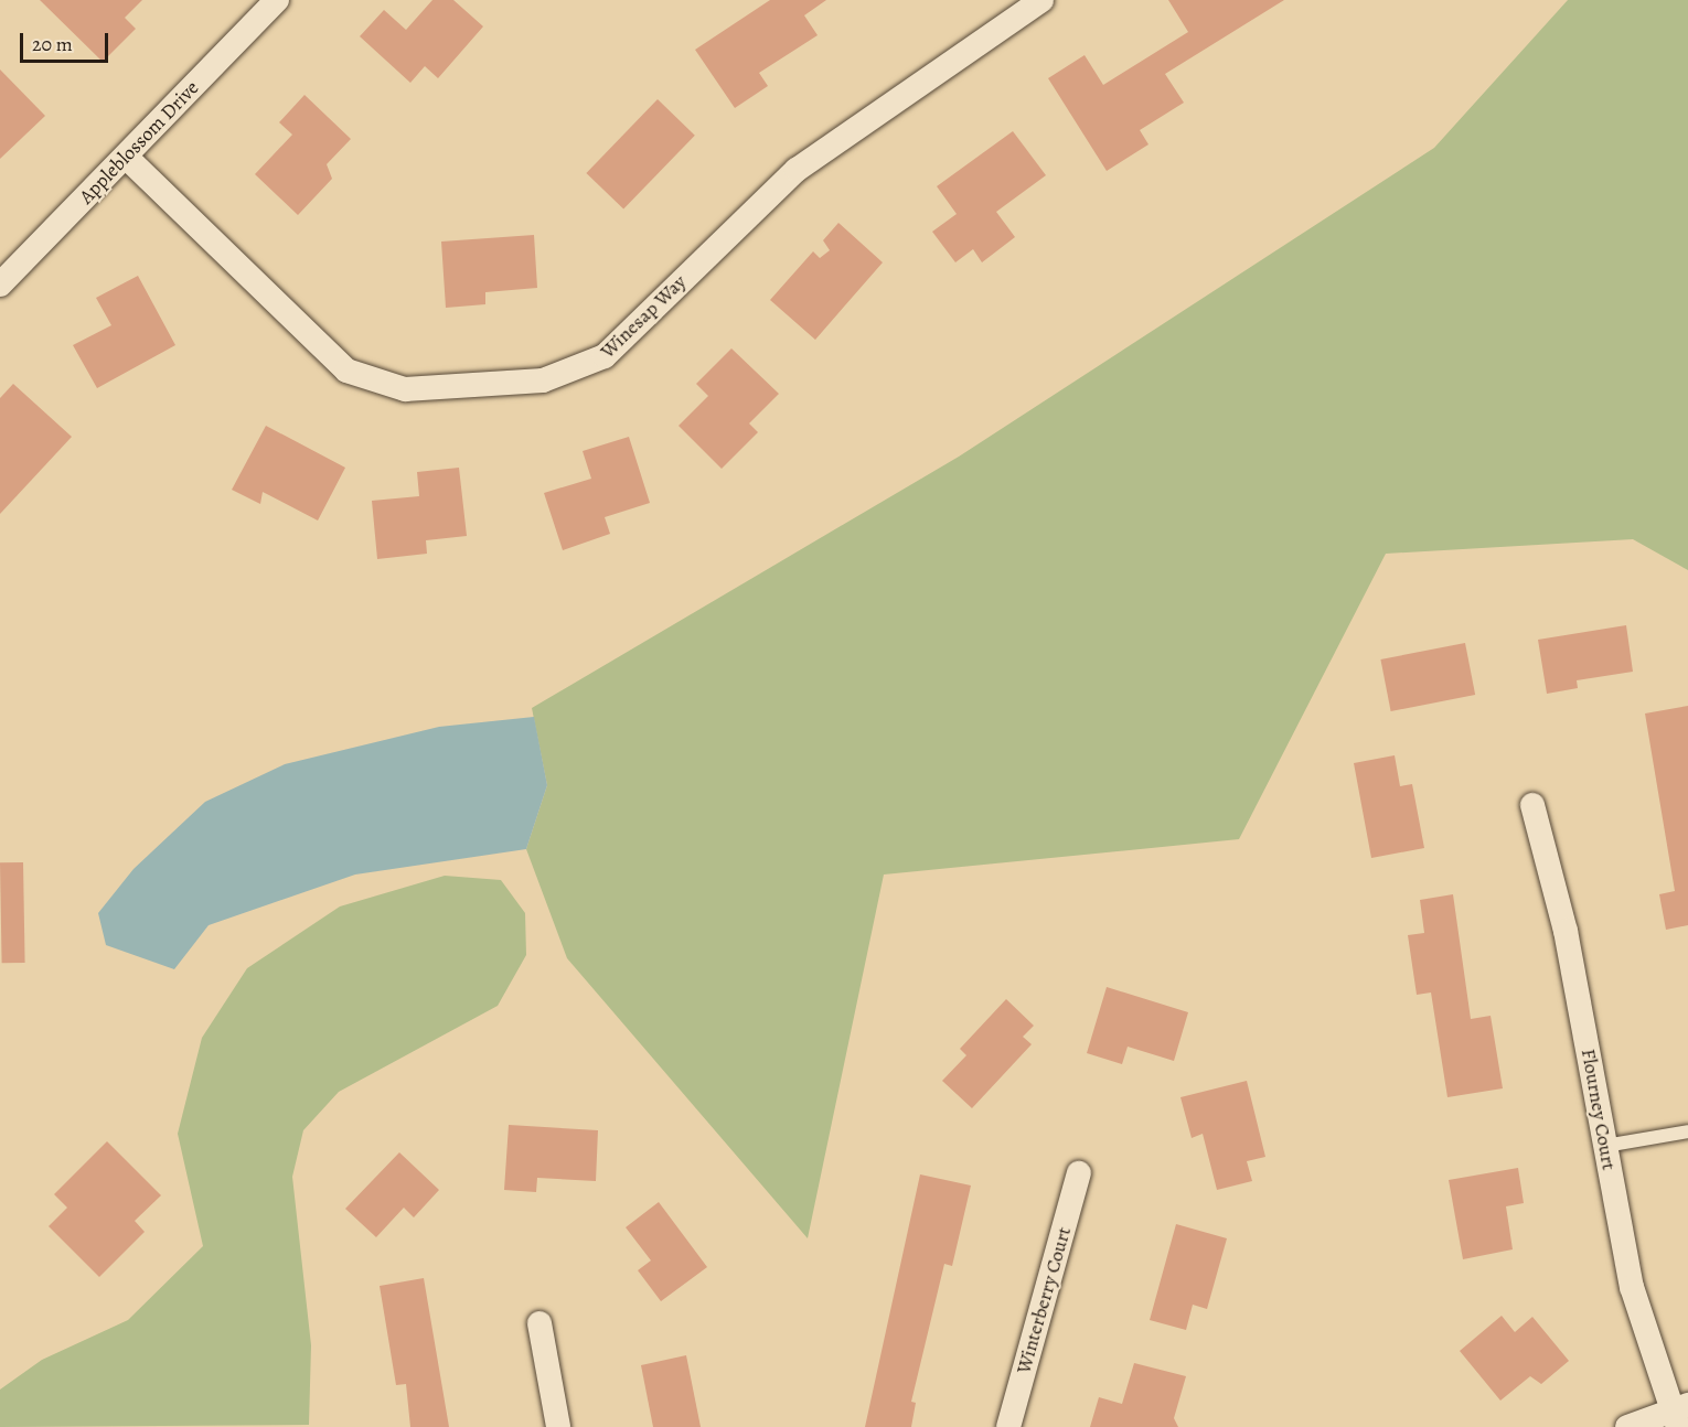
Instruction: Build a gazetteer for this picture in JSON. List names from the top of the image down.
{
  "streets": {
    "street": [
      "Appleblossom Drive",
      "Winesap Way",
      "Flourney Court",
      "Winterberry Court"
    ]
  },
  "crossings": [
    ["Appleblossom Drive", "Winesap Way"]
  ],
  "scale_bar": "20 m"
}
